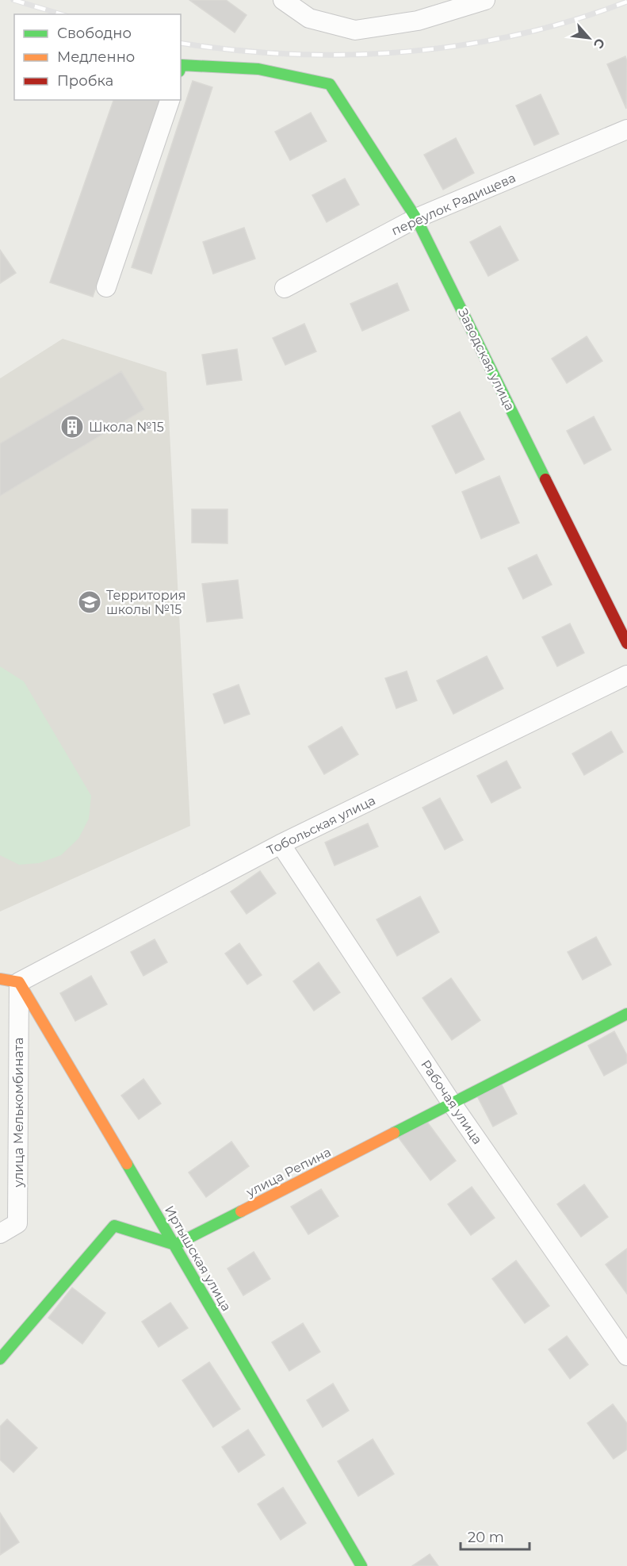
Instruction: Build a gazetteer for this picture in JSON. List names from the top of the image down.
{
  "streets": {
    "street": [
      "переулок Радищева",
      "Заводская улица",
      "Тобольская улица",
      "Рабочая улица",
      "улица Мелькомбината",
      "улица Репина",
      "Иртышская улица"
    ]
  },
  "crossings": [
    ["переулок Радищева", "Заводская улица"],
    ["Тобольская улица", "Рабочая улица"],
    ["Тобольская улица", "улица Мелькомбината"],
    ["Тобольская улица", "Иртышская улица"],
    ["Рабочая улица", "улица Репина"],
    ["улица Мелькомбината", "Иртышская улица"],
    ["улица Репина", "Иртышская улица"]
  ],
  "places": {
    "building": ["Школа №15"],
    "school or university": ["Территория школы №15"]
  },
  "legend": ["Свободно", "Медленно", "Пробка"],
  "scale_bar": "20 m",
  "north": "bottom right"
}
